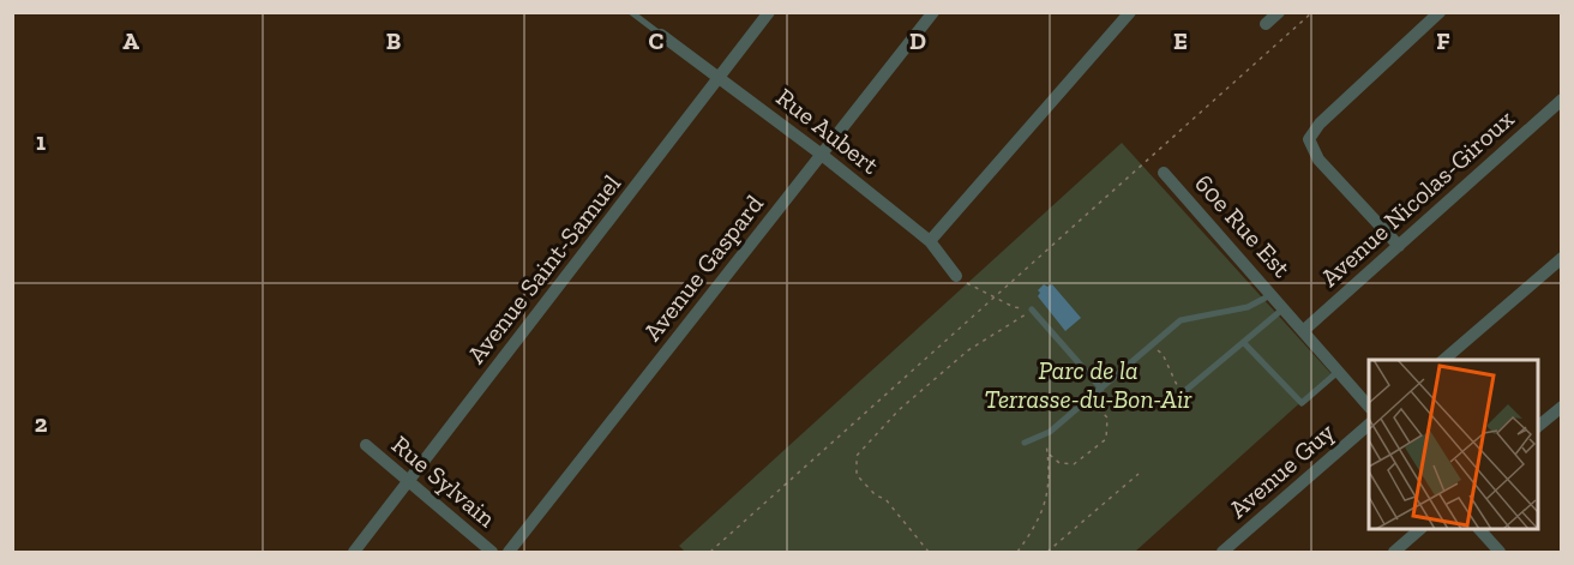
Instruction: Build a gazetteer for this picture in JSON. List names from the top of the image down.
{
  "streets": {
    "street": [
      "Rue Aubert",
      "Avenue Nicolas-Giroux",
      "60e Rue Est",
      "Avenue Gaspard",
      "Avenue Saint-Samuel",
      "Avenue Guy",
      "Rue Sylvain"
    ]
  },
  "crossings": [
    ["Rue Aubert", "Avenue Gaspard"],
    ["Rue Aubert", "Avenue Saint-Samuel"],
    ["Avenue Nicolas-Giroux", "60e Rue Est"],
    ["Avenue Saint-Samuel", "Rue Sylvain"]
  ],
  "parks": ["Parc de la Terrasse-du-Bon-Air"],
  "grid": {
    "columns": [
      "A",
      "B",
      "C",
      "D",
      "E",
      "F"
    ],
    "rows": ["1", "2"]
  }
}
